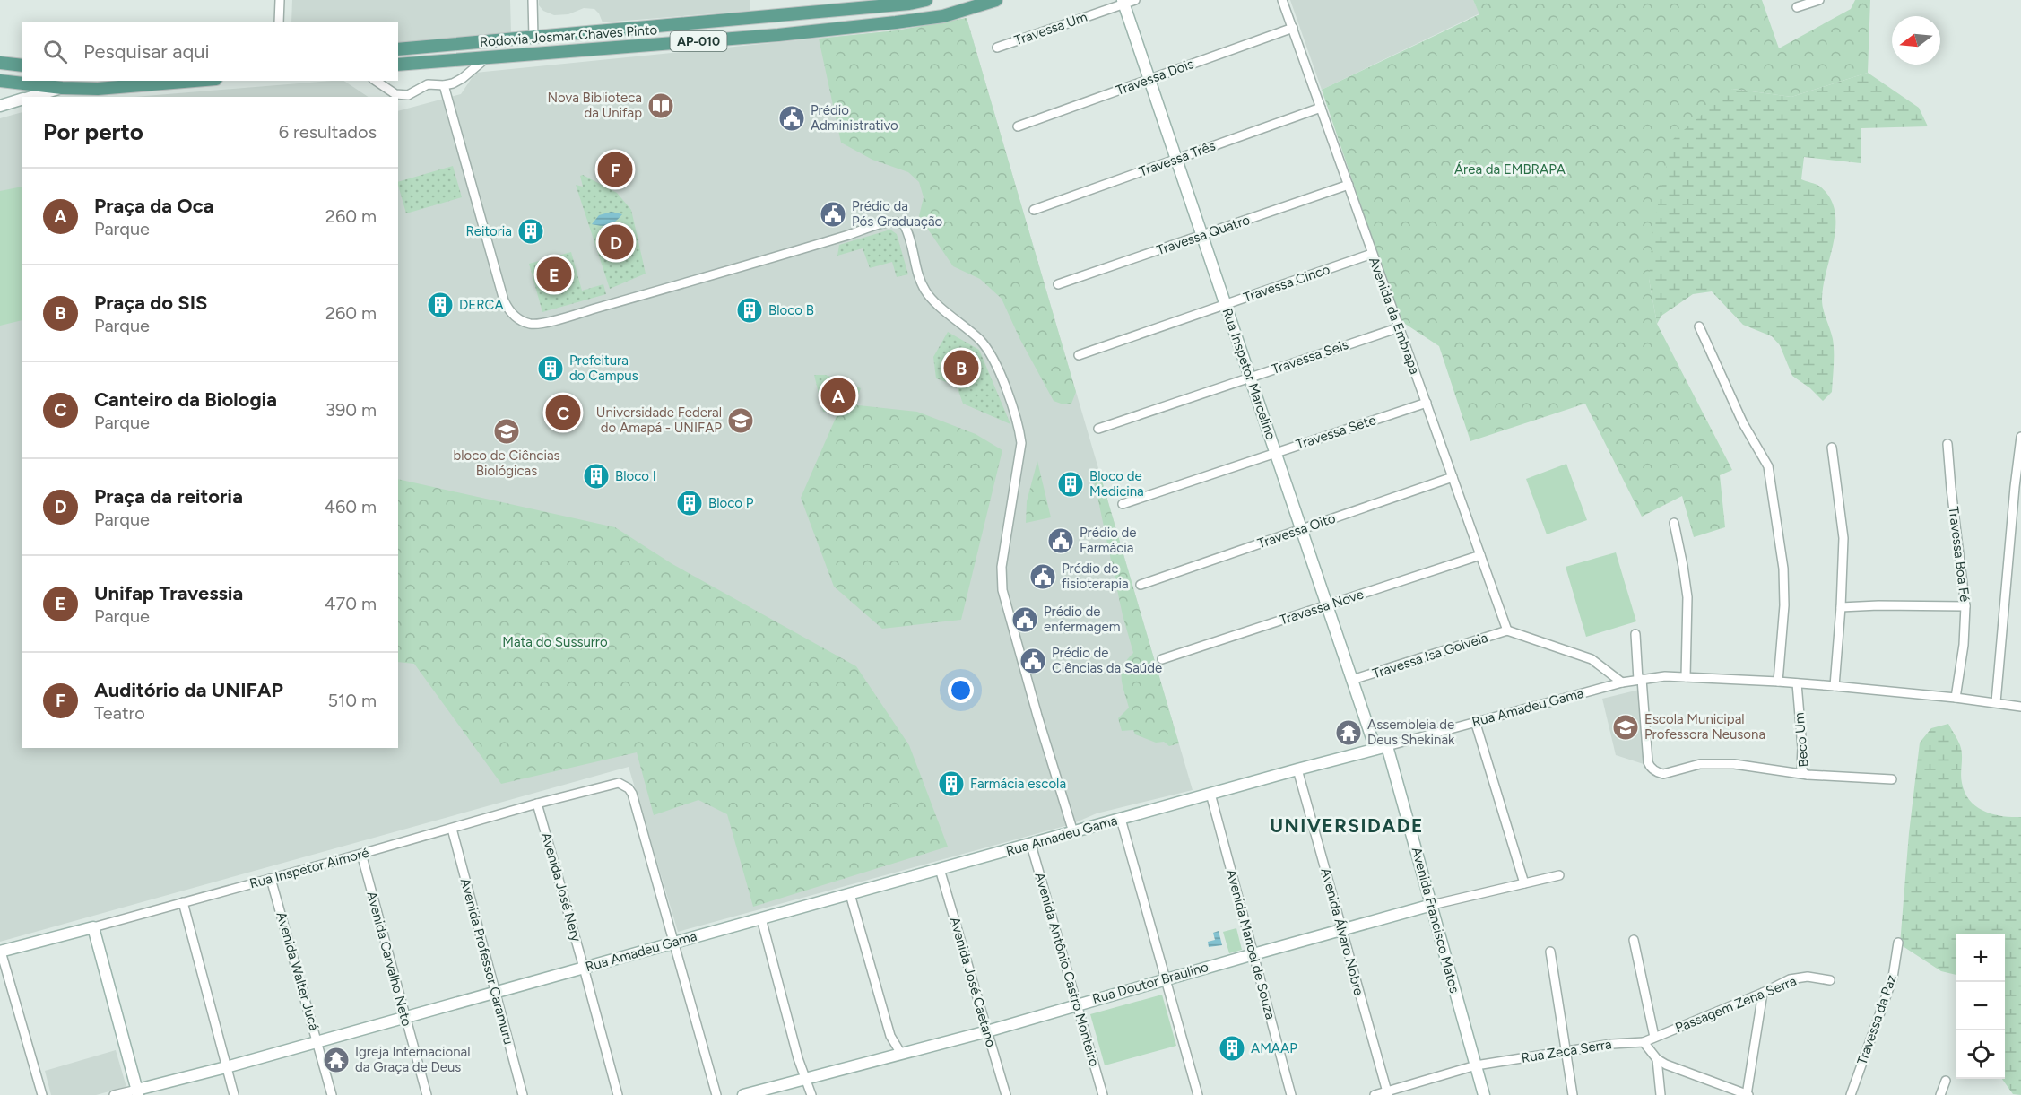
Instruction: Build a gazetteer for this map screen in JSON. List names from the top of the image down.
{
  "streets": {
    "main road": ["Rodovia Josmar Chaves Pinto", "AP-010"],
    "street": [
      "Travessa Um",
      "Travessa Dois",
      "Travessa Três",
      "Travessa Quatro",
      "Travessa Cinco",
      "Avenida da Embrapa",
      "Travessa Seis",
      "Rua Inspetor Marcelino",
      "Travessa Sete",
      "Travessa Oito",
      "Travessa Boa Fé",
      "Travessa Nove",
      "Travessa Isa Golveia",
      "Rua Amadeu Gama",
      "Beco Um",
      "Rua Inspetor Aimoré",
      "Avenida José Nery",
      "Avenida Francisco Matos",
      "Avenida Álvaro Nobre",
      "Avenida Manoel de Souza",
      "Avenida Carvalho Neto",
      "Avenida Professor Caramuru",
      "Avenida Antônio Castro Monteiro",
      "Avenida Walter Jucá",
      "Avenida José Caetano",
      "Rua Doutor Braulino",
      "Passagem Zena Serra",
      "Travessa da Paz",
      "Rua Zeca Serra"
    ]
  },
  "crossings": [
    ["Travessa Um", "Rua Inspetor Marcelino"],
    ["Travessa Dois", "Avenida da Embrapa"],
    ["Travessa Dois", "Rua Inspetor Marcelino"],
    ["Travessa Três", "Avenida da Embrapa"],
    ["Travessa Três", "Rua Inspetor Marcelino"],
    ["Travessa Quatro", "Avenida da Embrapa"],
    ["Travessa Quatro", "Rua Inspetor Marcelino"],
    ["Travessa Cinco", "Avenida da Embrapa"],
    ["Travessa Cinco", "Rua Inspetor Marcelino"],
    ["Avenida da Embrapa", "Travessa Seis"],
    ["Avenida da Embrapa", "Travessa Sete"],
    ["Avenida da Embrapa", "Travessa Oito"],
    ["Avenida da Embrapa", "Travessa Nove"],
    ["Avenida da Embrapa", "Travessa Isa Golveia"],
    ["Travessa Seis", "Rua Inspetor Marcelino"],
    ["Rua Inspetor Marcelino", "Travessa Sete"],
    ["Rua Inspetor Marcelino", "Travessa Oito"],
    ["Rua Inspetor Marcelino", "Travessa Nove"],
    ["Rua Inspetor Marcelino", "Travessa Isa Golveia"],
    ["Rua Inspetor Marcelino", "Rua Amadeu Gama"],
    ["Travessa Boa Fé", "Rua Amadeu Gama"],
    ["Rua Amadeu Gama", "Beco Um"],
    ["Rua Amadeu Gama", "Rua Inspetor Aimoré"],
    ["Rua Amadeu Gama", "Avenida José Nery"],
    ["Rua Amadeu Gama", "Avenida Francisco Matos"],
    ["Rua Amadeu Gama", "Avenida Álvaro Nobre"],
    ["Rua Amadeu Gama", "Avenida Manoel de Souza"],
    ["Rua Amadeu Gama", "Avenida Carvalho Neto"],
    ["Rua Amadeu Gama", "Avenida Professor Caramuru"],
    ["Rua Amadeu Gama", "Avenida Antônio Castro Monteiro"],
    ["Rua Amadeu Gama", "Avenida Walter Jucá"],
    ["Rua Amadeu Gama", "Avenida José Caetano"],
    ["Rua Inspetor Aimoré", "Avenida José Nery"],
    ["Rua Inspetor Aimoré", "Avenida Carvalho Neto"],
    ["Rua Inspetor Aimoré", "Avenida Professor Caramuru"],
    ["Rua Inspetor Aimoré", "Avenida Walter Jucá"],
    ["Avenida Francisco Matos", "Rua Doutor Braulino"],
    ["Avenida Francisco Matos", "Rua Zeca Serra"],
    ["Avenida Álvaro Nobre", "Rua Doutor Braulino"],
    ["Avenida Álvaro Nobre", "Rua Zeca Serra"],
    ["Avenida Manoel de Souza", "Rua Doutor Braulino"],
    ["Avenida Antônio Castro Monteiro", "Rua Doutor Braulino"],
    ["Avenida José Caetano", "Rua Doutor Braulino"],
    ["Passagem Zena Serra", "Rua Zeca Serra"]
  ],
  "districts": ["UNIVERSIDADE"],
  "parks": ["Área da EMBRAPA", "Mata do Sussurro"],
  "places": {
    "library": ["Nova Biblioteca da Unifap"],
    "public building": [
      "Prédio Administrativo",
      "Prédio da Pós Graduação",
      "Prédio de Farmácia",
      "Prédio de fisioterapia",
      "Prédio de enfermagem",
      "Prédio de Ciências da Saúde"
    ],
    "building": [
      "Reitoria",
      "DERCA",
      "Bloco B",
      "Prefeitura do Campus",
      "Bloco I",
      "Bloco de Medicina",
      "Bloco P",
      "Farmácia escola",
      "AMAAP"
    ],
    "school or university": ["Universidade Federal do Amapá - UNIFAP", "bloco de Ciências Biológicas", "Escola Municipal Professora Neusona"],
    "temple": ["Assembleia de Deus Shekinak", "Igreja Internacional da Graça de Deus"]
  },
  "north": "left",
  "page": {
    "search": "Pesquisar aqui",
    "heading": ["Por perto", "6 resultados"],
    "pins": [
      "F",
      "D",
      "E",
      "B",
      "A",
      "C"
    ],
    "list": [
      {
        "mark": "A",
        "name": "Praça da Oca",
        "note": "Parque",
        "value": "260 m"
      },
      {
        "mark": "B",
        "name": "Praça do SIS",
        "note": "Parque",
        "value": "260 m"
      },
      {
        "mark": "C",
        "name": "Canteiro da Biologia",
        "note": "Parque",
        "value": "390 m"
      },
      {
        "mark": "D",
        "name": "Praça da reitoria",
        "note": "Parque",
        "value": "460 m"
      },
      {
        "mark": "E",
        "name": "Unifap Travessia",
        "note": "Parque",
        "value": "470 m"
      },
      {
        "mark": "F",
        "name": "Auditório da UNIFAP",
        "note": "Teatro",
        "value": "510 m"
      }
    ],
    "map_buttons": ["+", "−"]
  }
}
